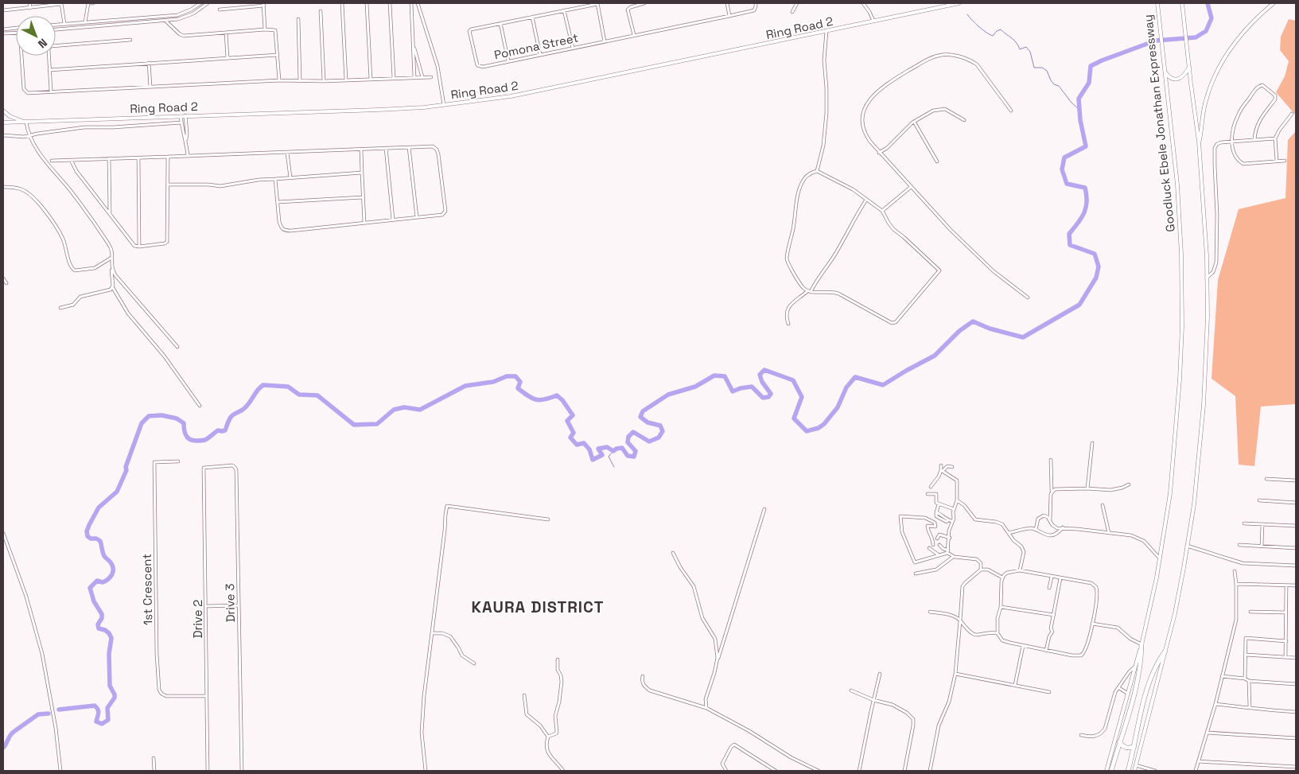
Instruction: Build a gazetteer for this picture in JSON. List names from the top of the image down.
{
  "streets": {
    "highway": ["Goodluck Ebele Jonathan Expressway"],
    "main road": ["Ring Road 2"],
    "street": [
      "Pomona Street",
      "1st Crescent",
      "Drive 3",
      "Drive 2"
    ]
  },
  "crossings": [
    ["1st Crescent", "Drive 2"],
    ["Drive 3", "Drive 2"]
  ],
  "districts": ["KAURA DISTRICT"],
  "north": "bottom right"
}
